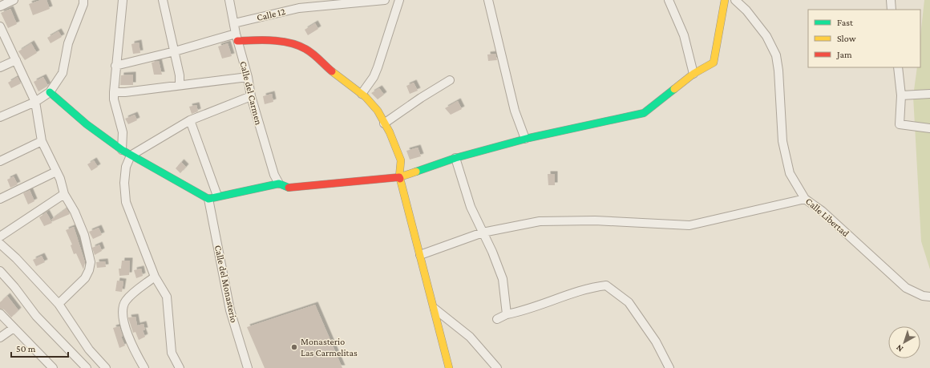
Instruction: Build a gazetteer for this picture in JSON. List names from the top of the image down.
{
  "streets": {
    "street": [
      "Calle 12",
      "Calle del Carmen",
      "Calle Libertad",
      "Calle del Monasterio"
    ]
  },
  "crossings": [
    ["Calle 12", "Calle del Carmen"]
  ],
  "places": ["Monasterio Las Carmelitas"],
  "legend": ["Fast", "Slow", "Jam"],
  "scale_bar": "50 m",
  "north": "bottom left"
}
